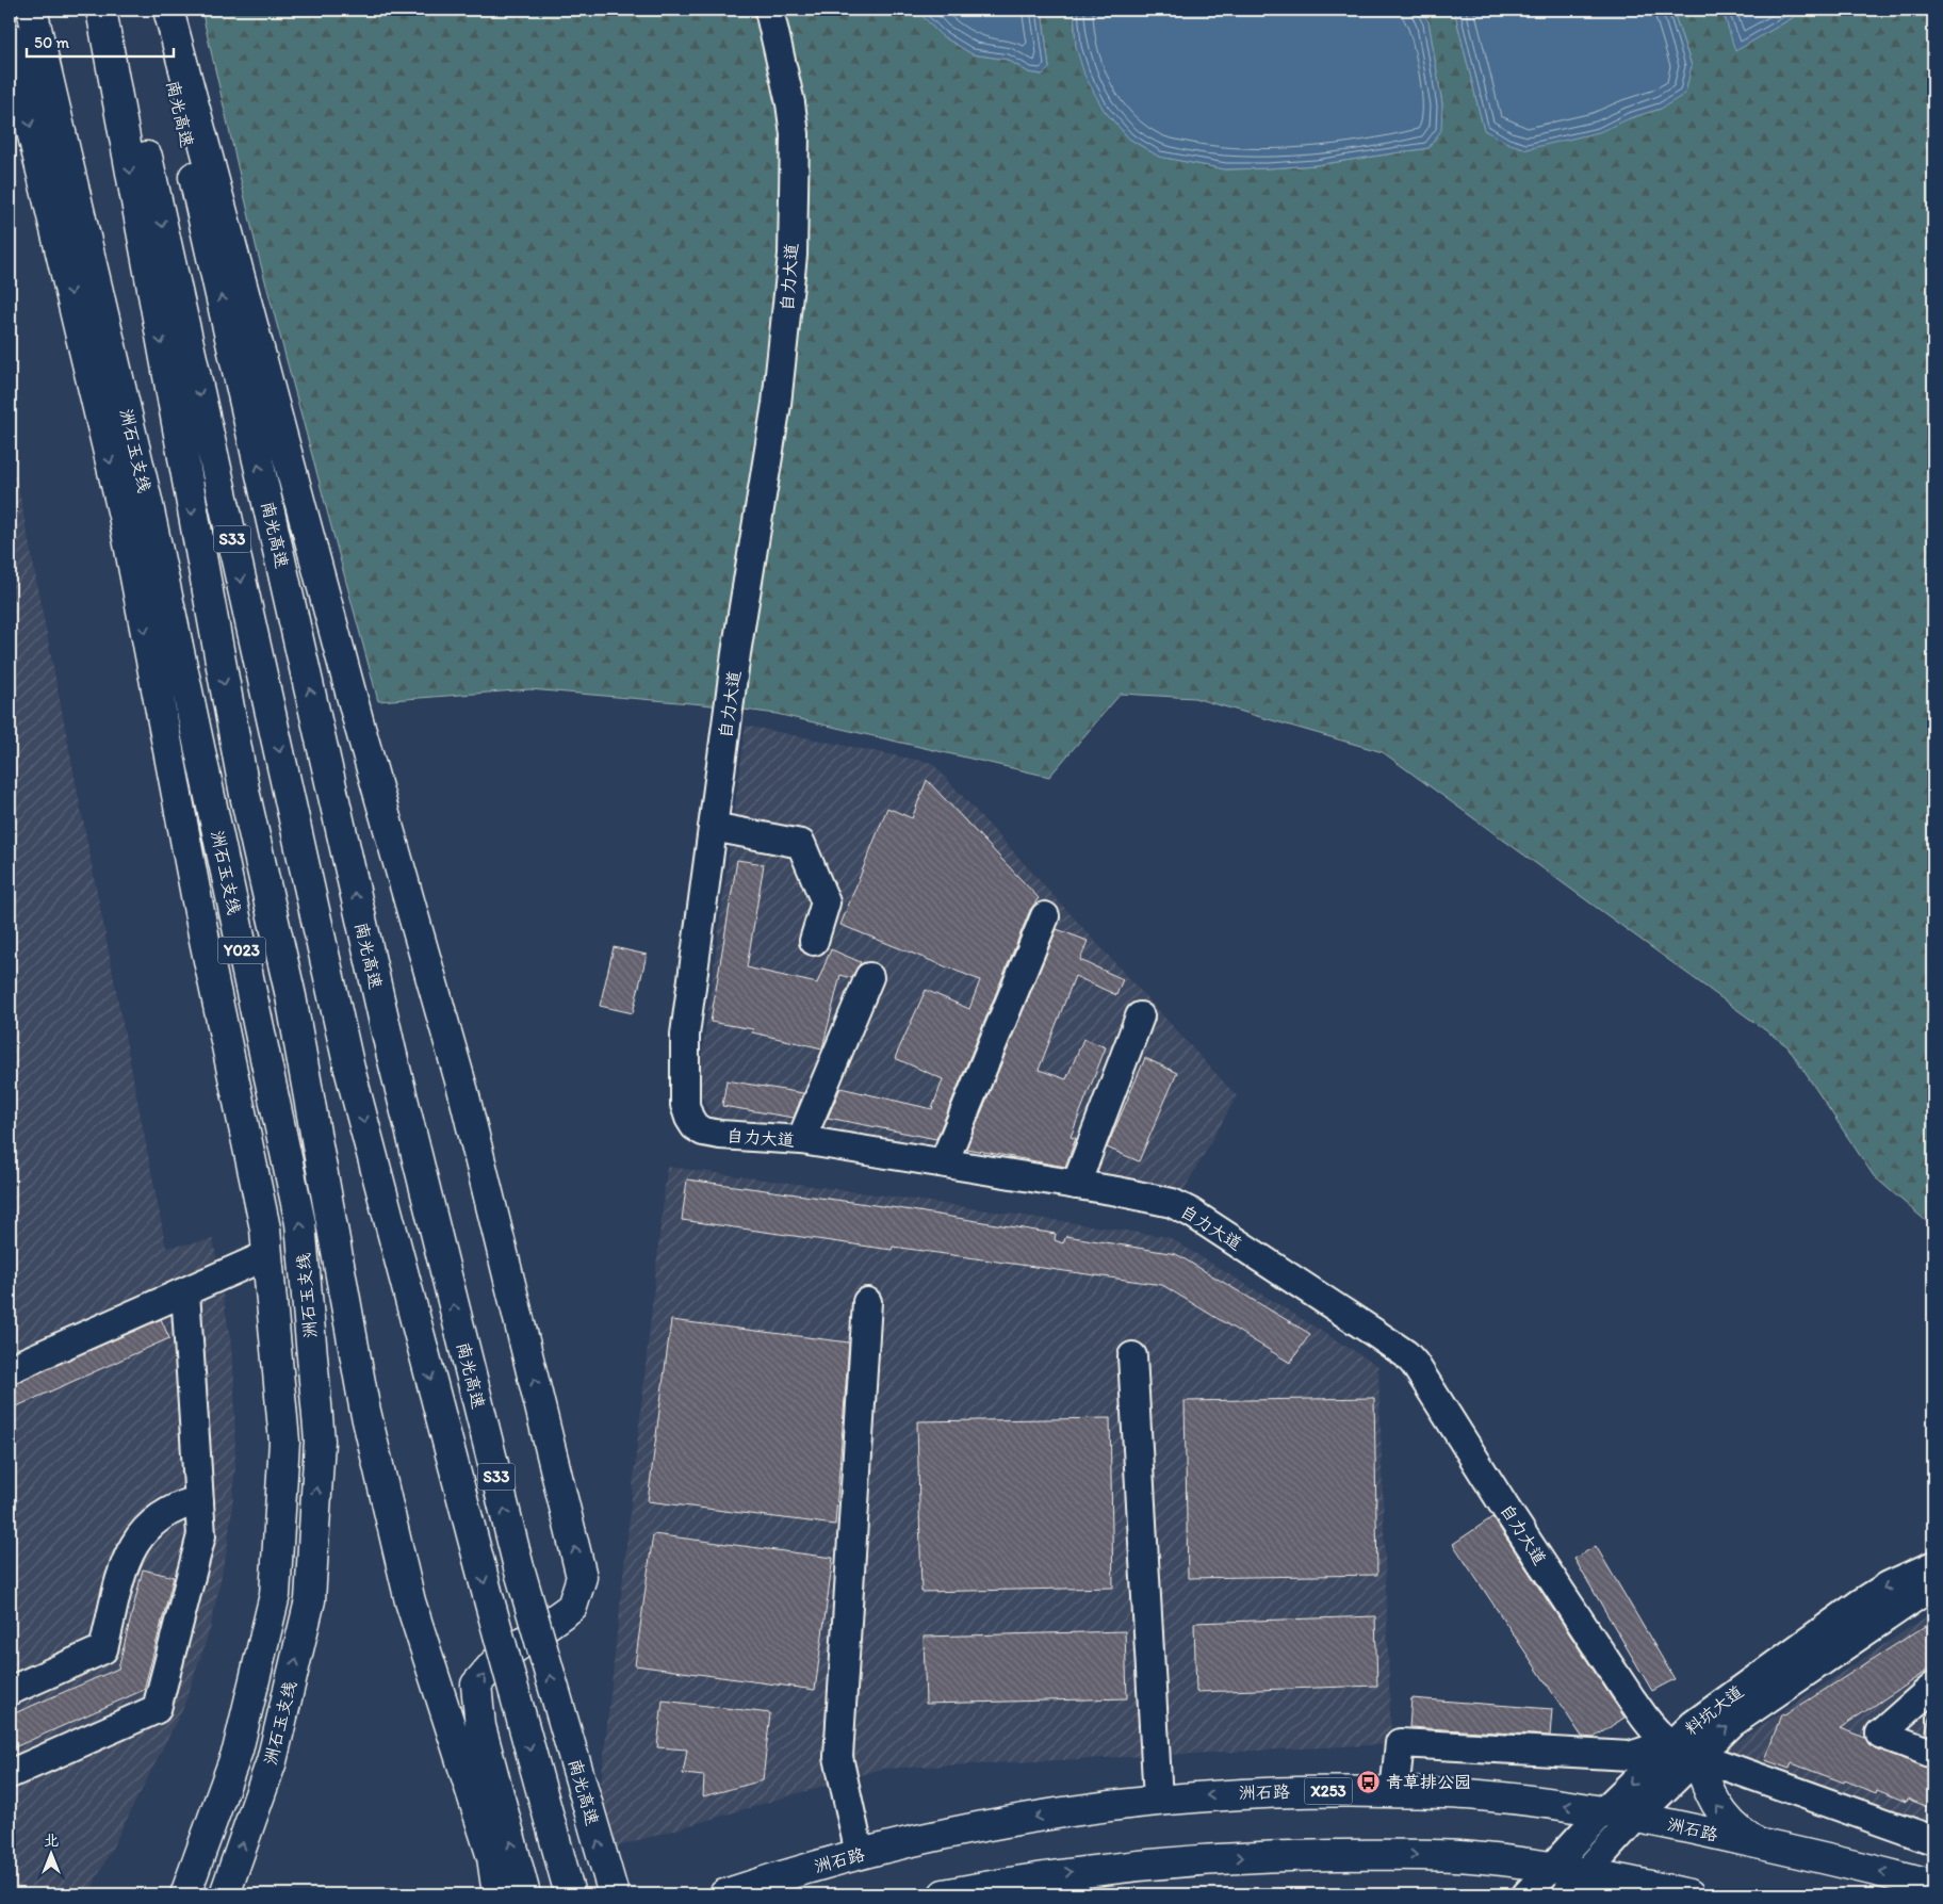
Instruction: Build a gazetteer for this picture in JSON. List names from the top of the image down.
{
  "streets": {
    "main road": [
      "南光高速",
      "洲石玉支线",
      "S33",
      "Y023",
      "X253",
      "洲石路"
    ],
    "street": ["自力大道", "料坑大道"]
  },
  "crossings": [
    ["自力大道", "料坑大道"],
    ["料坑大道", "洲石路"]
  ],
  "places": {
    "bus stop": ["青草排公园"]
  },
  "scale_bar": "50 m",
  "north": "top"
}
